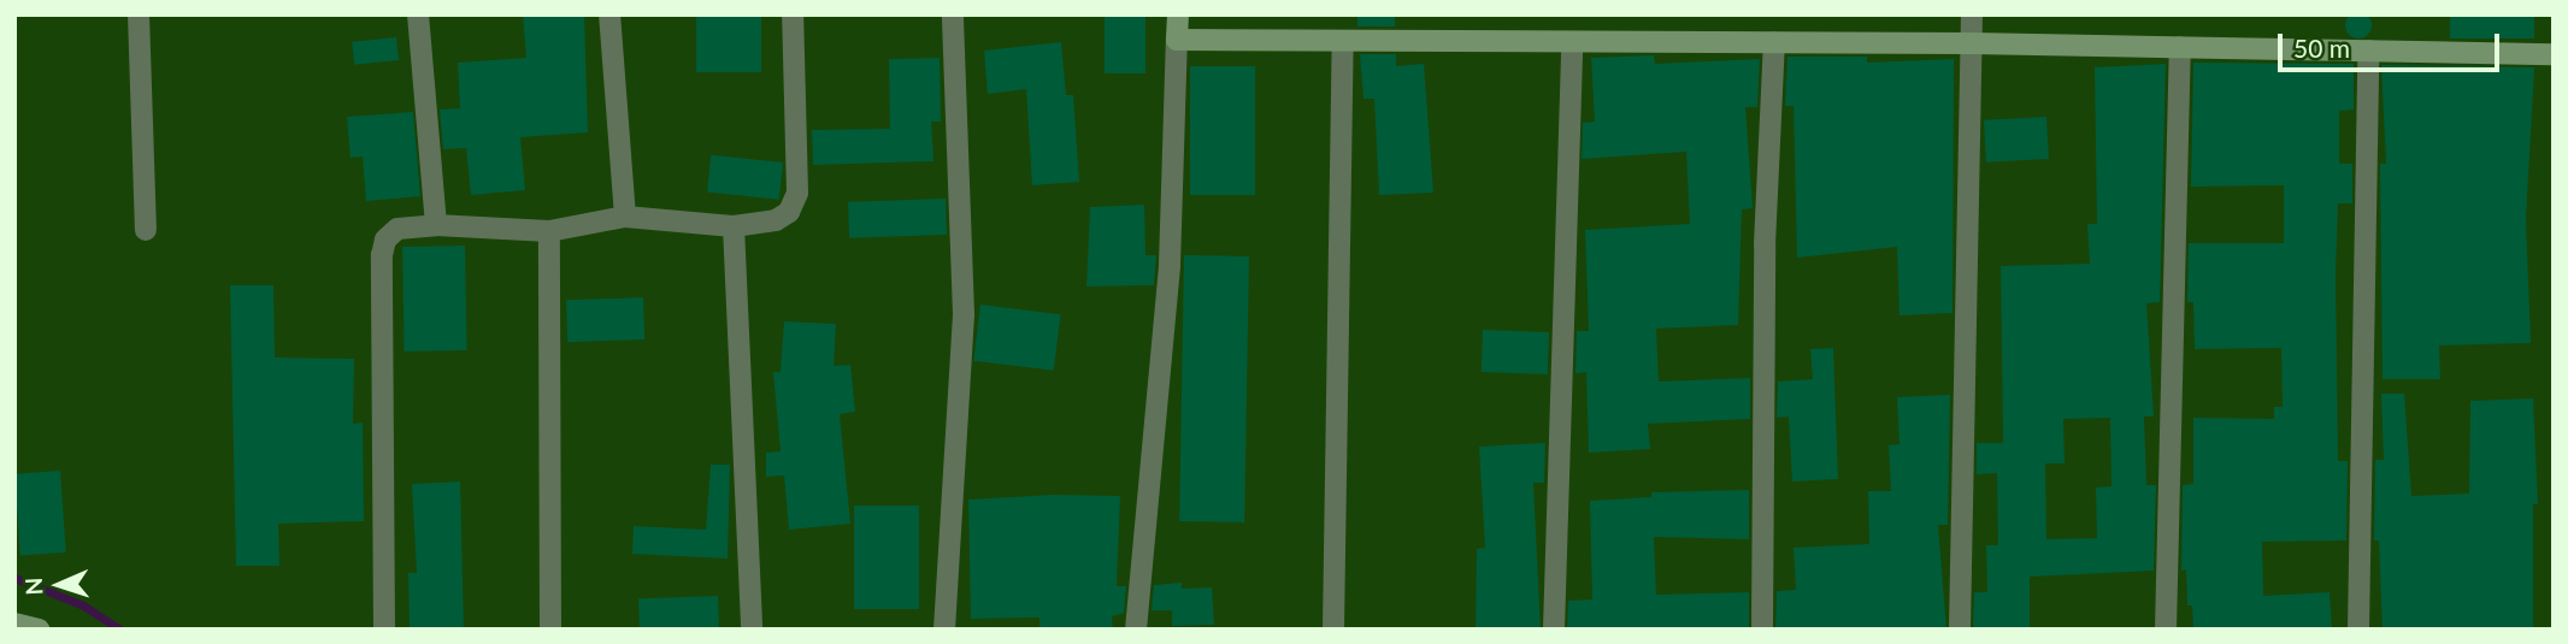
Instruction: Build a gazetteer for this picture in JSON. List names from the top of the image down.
{
  "scale_bar": "50 m",
  "north": "left"
}
